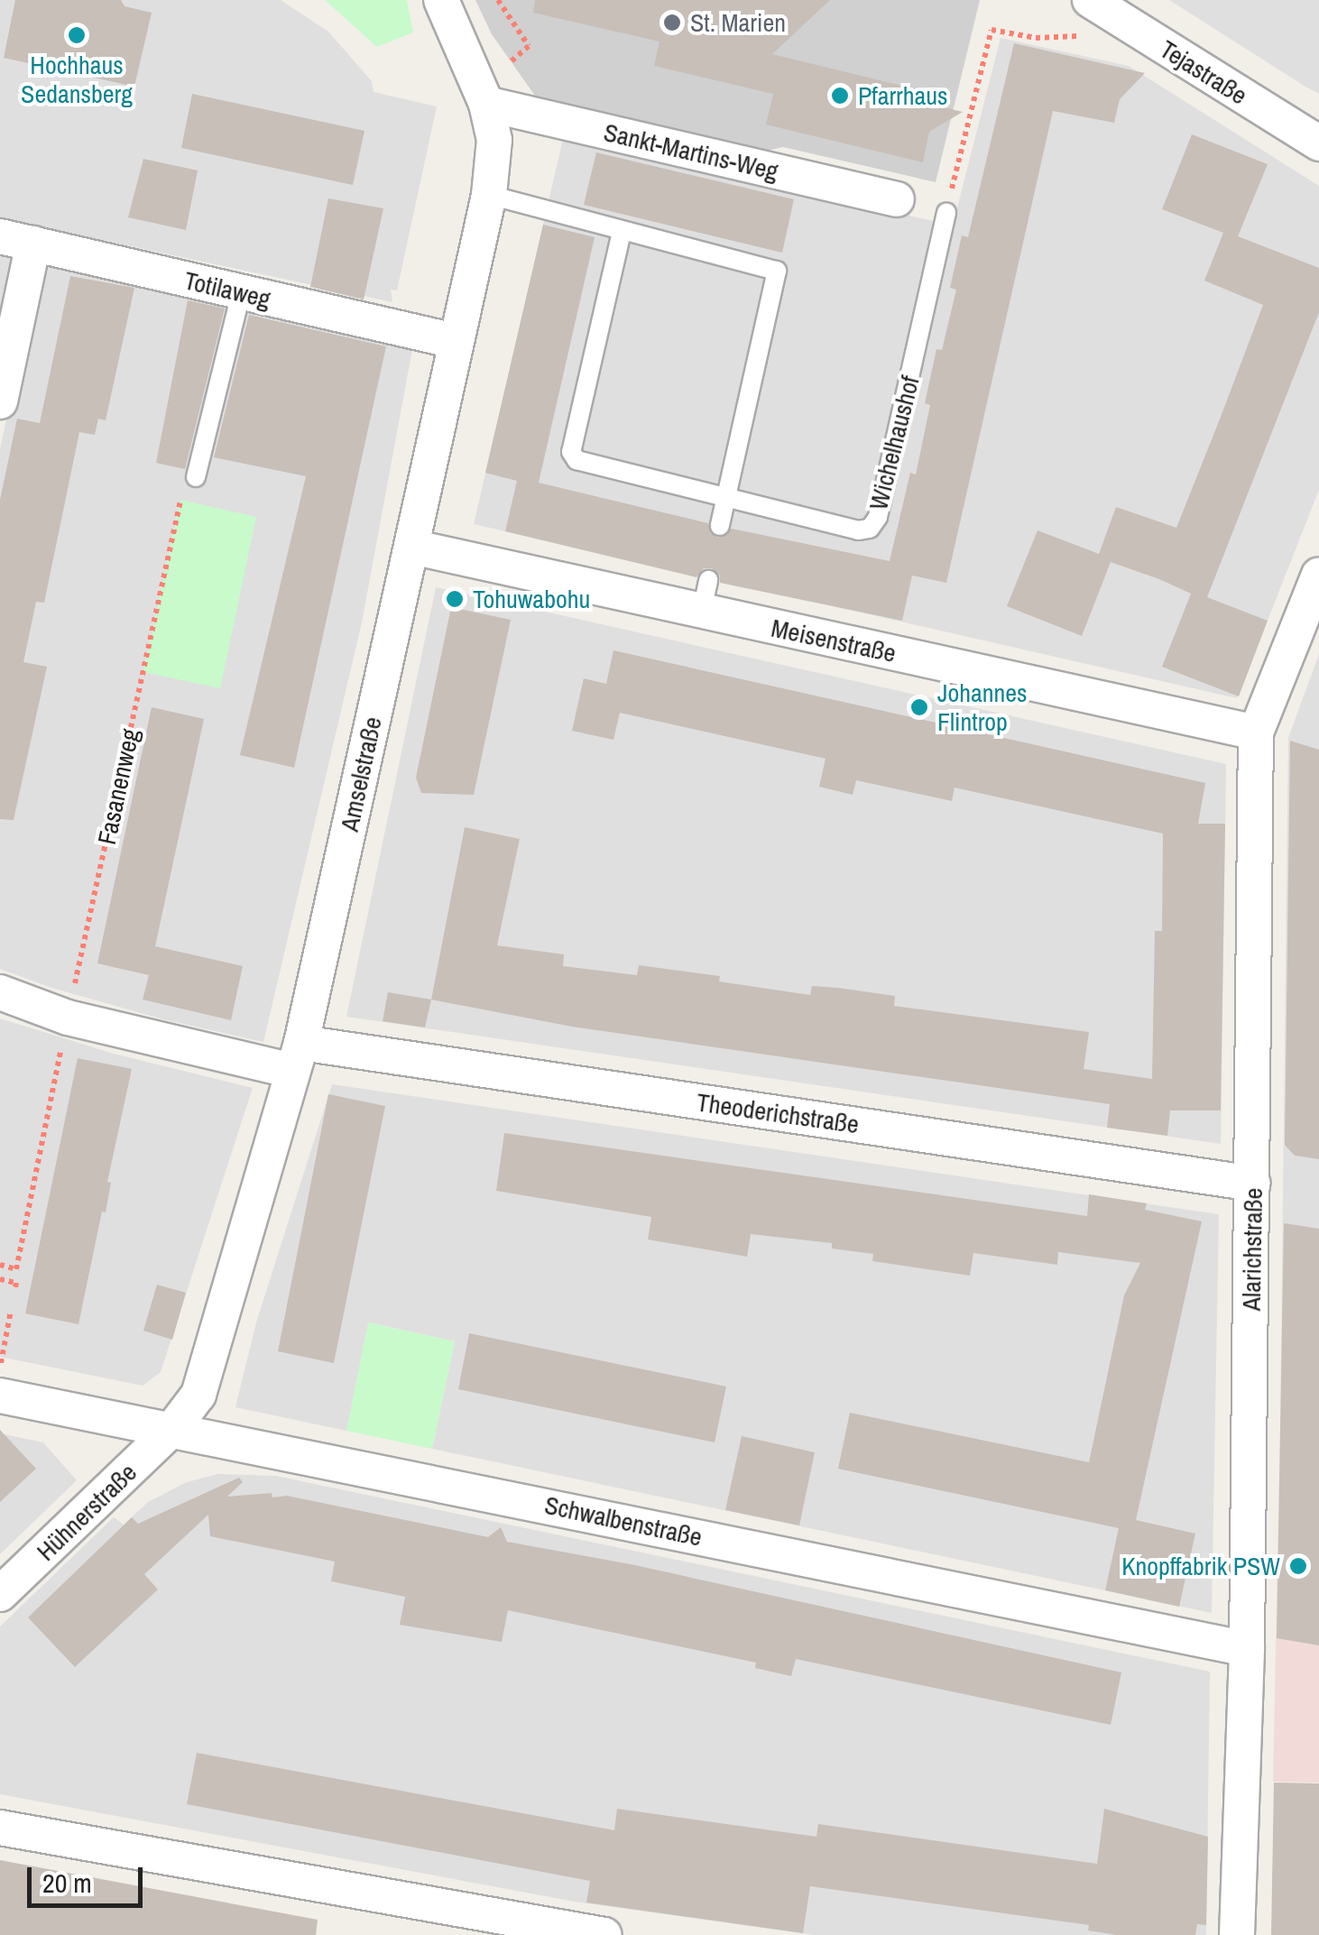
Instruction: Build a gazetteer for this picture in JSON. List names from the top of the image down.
{
  "streets": {
    "street": [
      "Tejastraße",
      "Sankt-Martins-Weg",
      "Totilaweg",
      "Meisenstraße",
      "Amselstraße",
      "Theoderichstraße",
      "Alarichstraße",
      "Hühnerstraße",
      "Schwalbenstraße"
    ],
    "lane": ["Wichelhaushof"],
    "path": ["Fasanenweg"]
  },
  "crossings": [
    ["Sankt-Martins-Weg", "Amselstraße"],
    ["Totilaweg", "Amselstraße"],
    ["Meisenstraße", "Amselstraße"],
    ["Meisenstraße", "Alarichstraße"],
    ["Amselstraße", "Theoderichstraße"],
    ["Amselstraße", "Hühnerstraße"],
    ["Amselstraße", "Schwalbenstraße"],
    ["Fasanenweg", "Theoderichstraße"],
    ["Theoderichstraße", "Alarichstraße"],
    ["Alarichstraße", "Schwalbenstraße"],
    ["Hühnerstraße", "Schwalbenstraße"]
  ],
  "places": [
    "St. Marien",
    "Hochhaus Sedansberg",
    "Pfarrhaus",
    "Tohuwabohu",
    "Johannes Flintrop",
    "Knopffabrik PSW"
  ],
  "scale_bar": "20 m"
}
